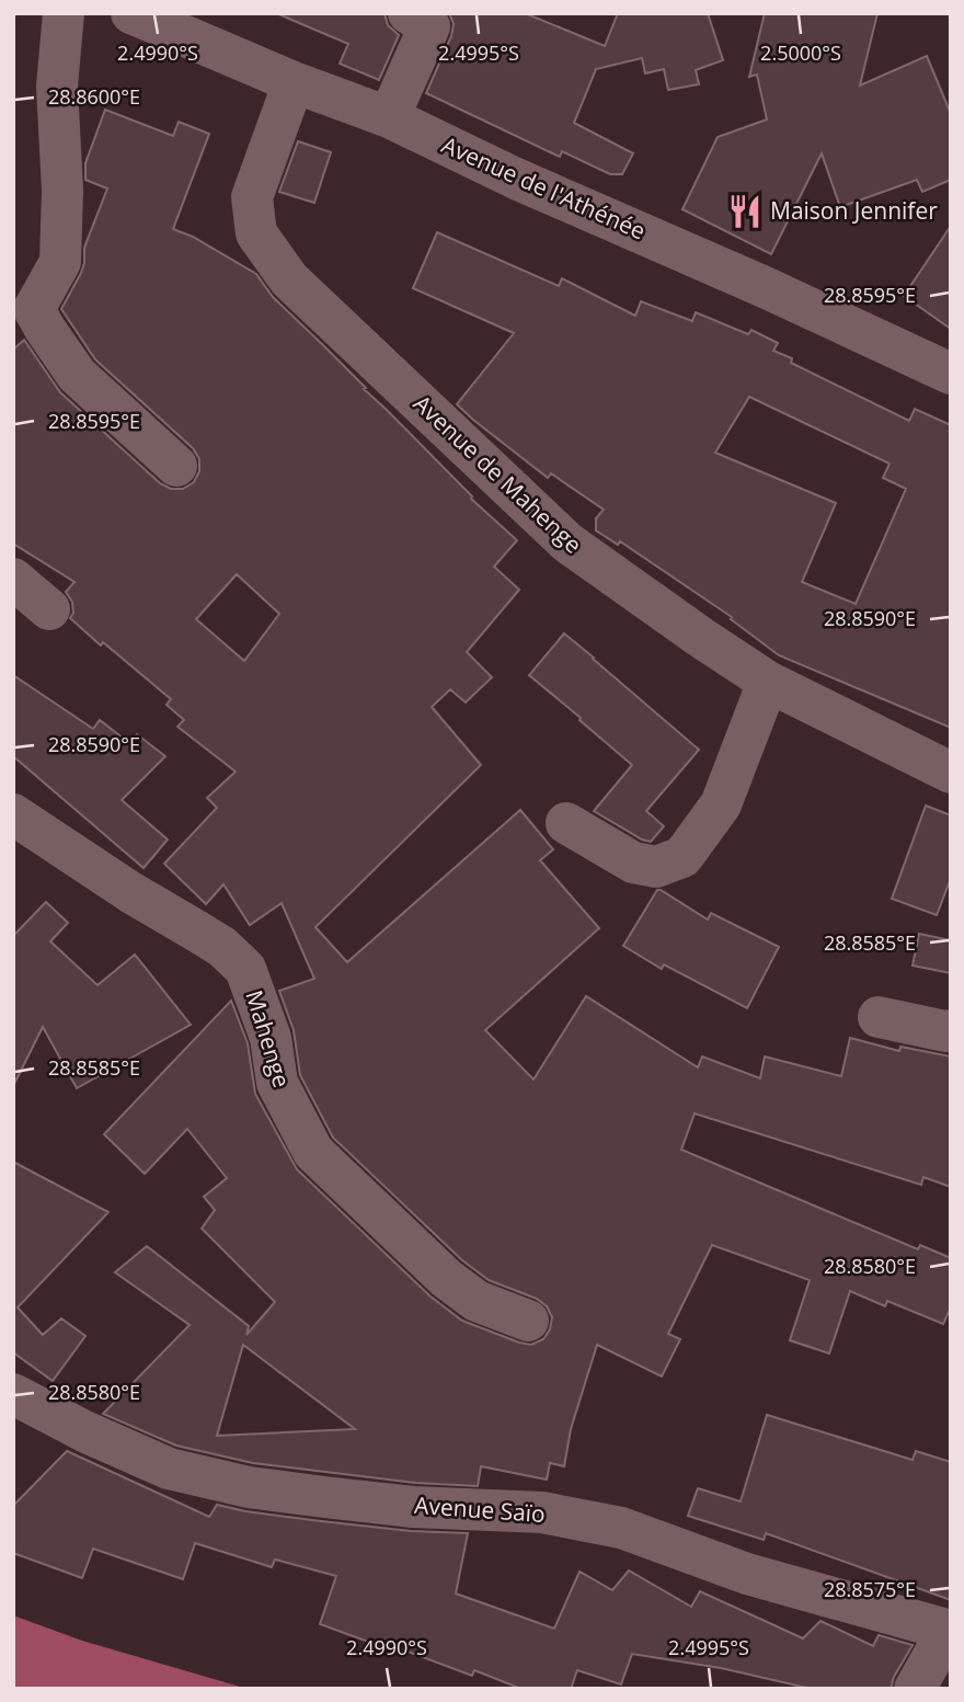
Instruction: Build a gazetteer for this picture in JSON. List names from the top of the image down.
{
  "streets": {
    "street": [
      "Avenue de l'Athénée",
      "Avenue de Mahenge",
      "Mahenge",
      "Avenue Saïo"
    ]
  },
  "crossings": [
    ["Avenue de l'Athénée", "Avenue de Mahenge"]
  ],
  "places": {
    "restaurant": ["Maison Jennifer"]
  },
  "coordinates": [
    "2.4990°S",
    "2.4995°S",
    "2.5000°S",
    "28.8600°E",
    "28.8595°E",
    "28.8590°E",
    "28.8585°E",
    "28.8580°E",
    "28.8575°E"
  ]
}
